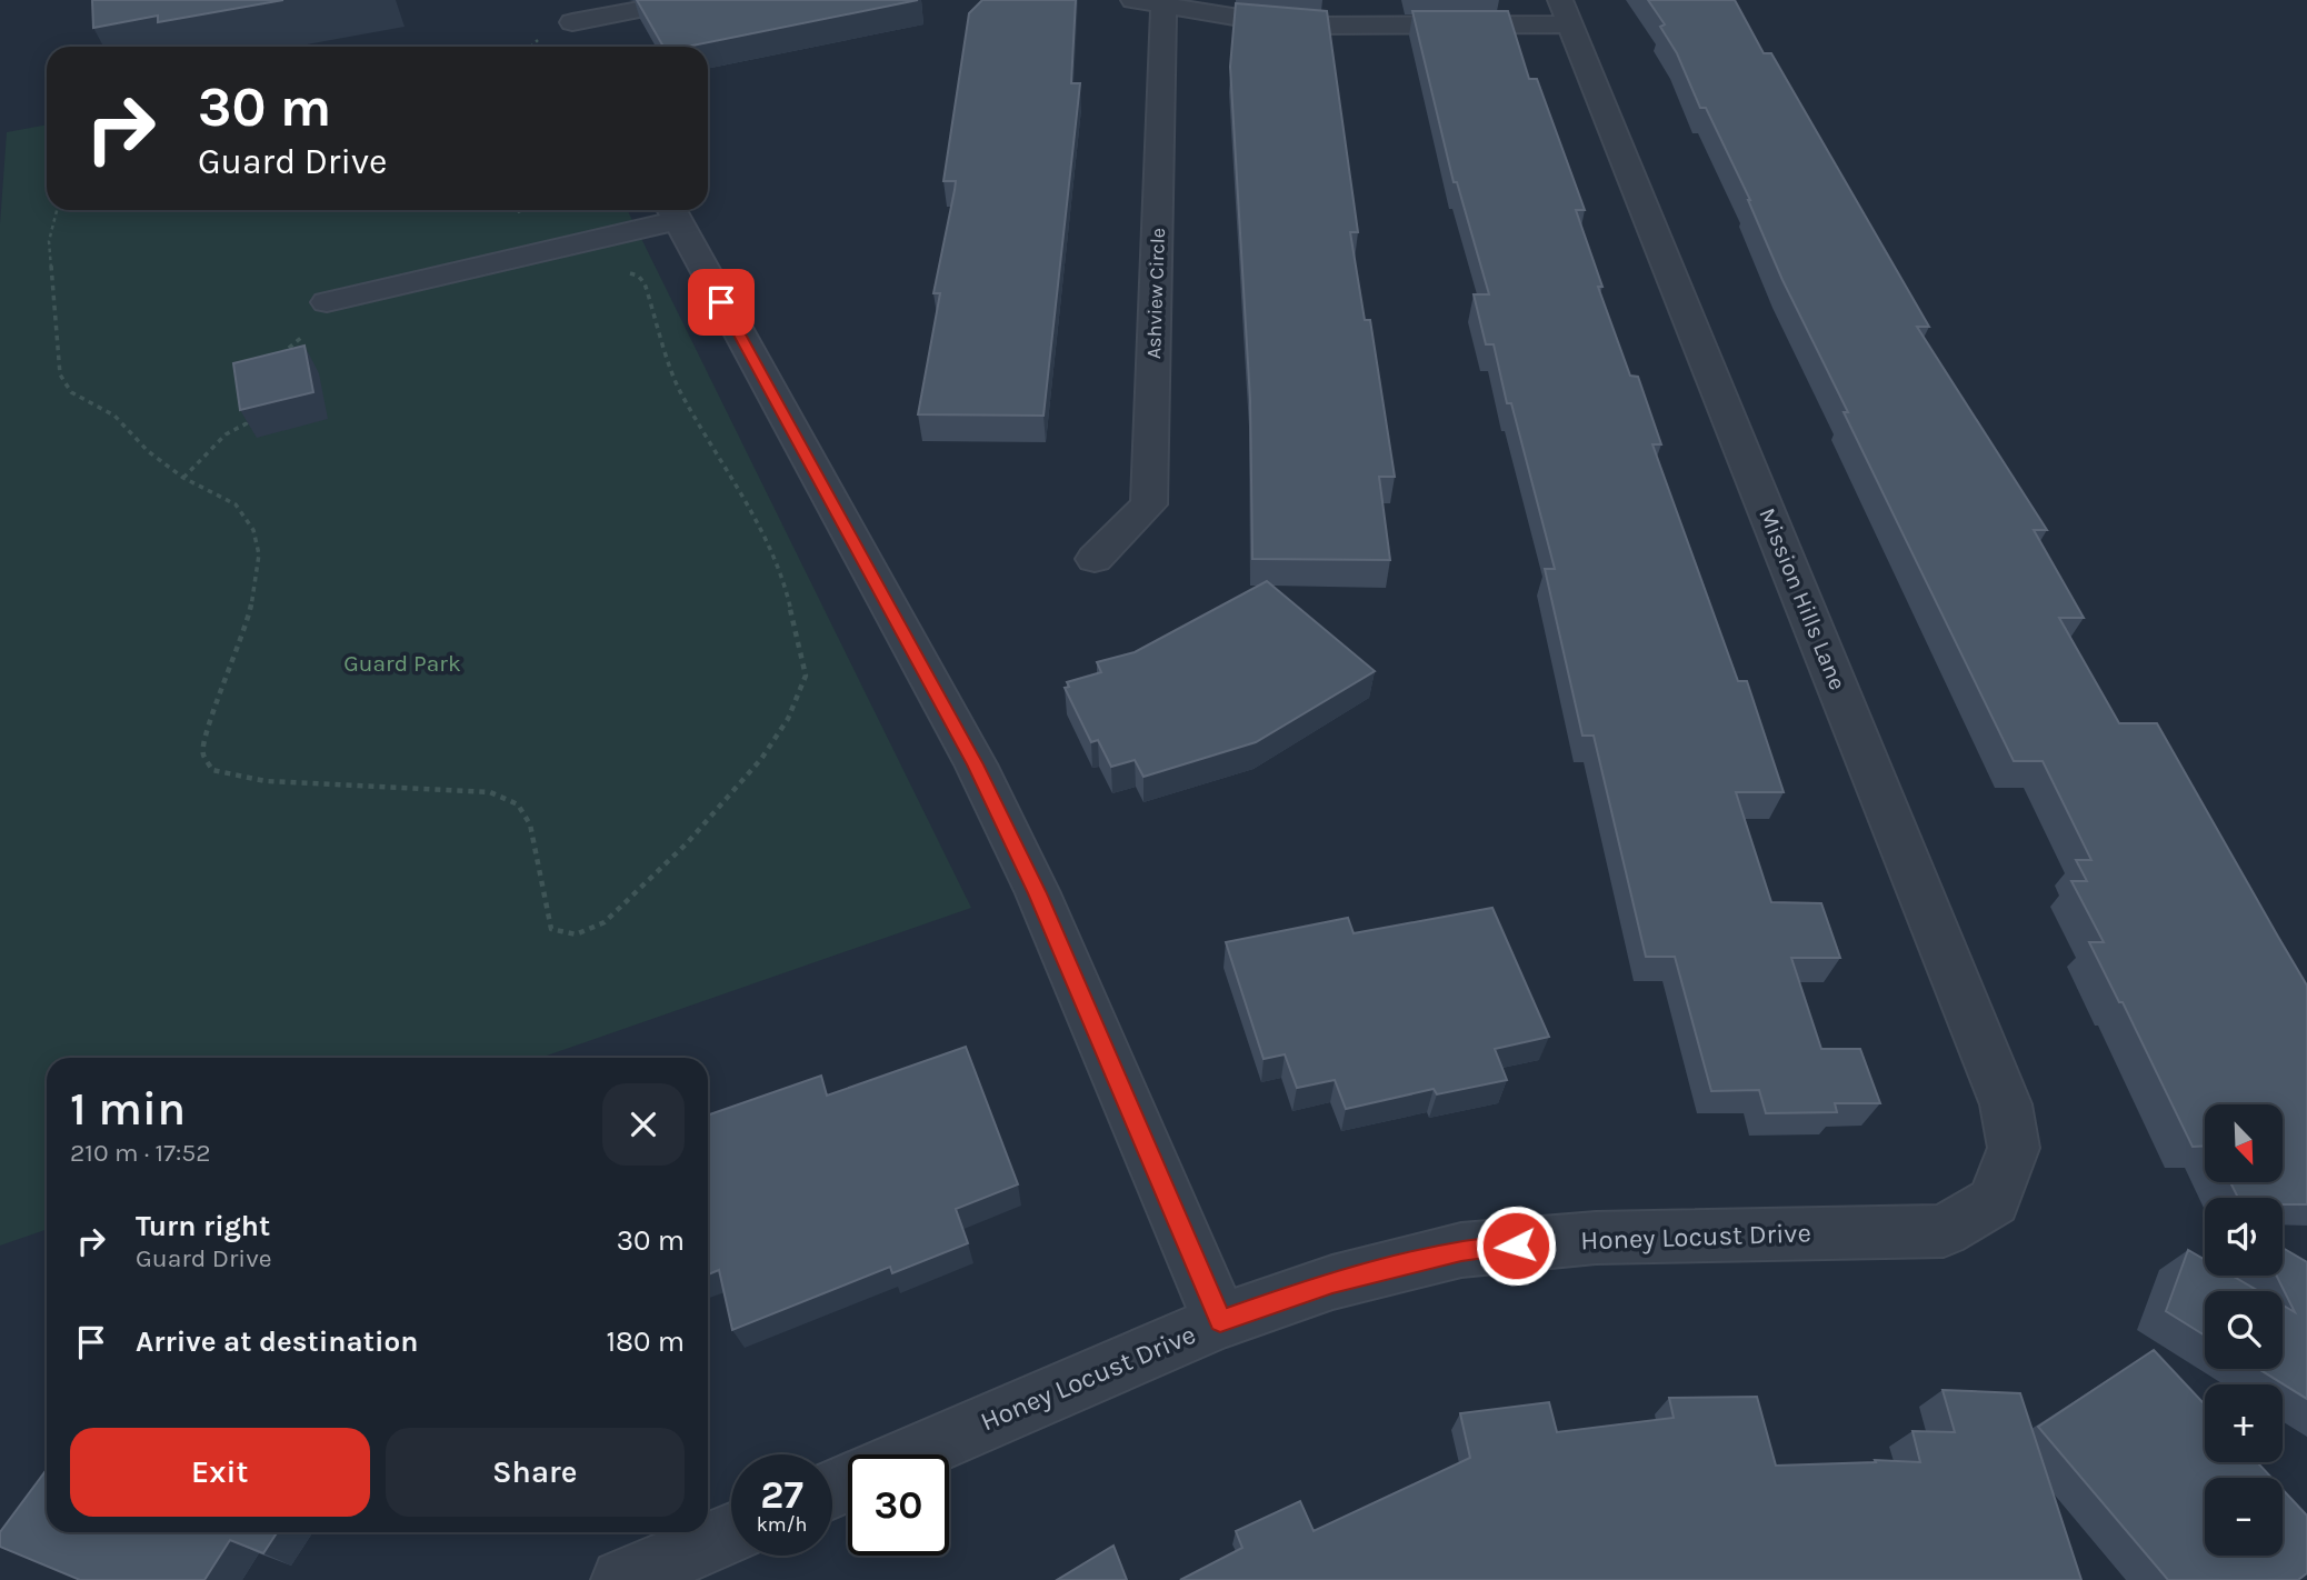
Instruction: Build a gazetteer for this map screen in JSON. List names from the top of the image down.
{
  "streets": {
    "street": ["Ashview Circle", "Mission Hills Lane", "Honey Locust Drive"]
  },
  "crossings": [
    ["Mission Hills Lane", "Honey Locust Drive"]
  ],
  "parks": ["Guard Park"],
  "north": "bottom right",
  "page": {
    "turn": ["30 m", "Guard Drive"],
    "heading": ["1 min", "210 m · 17:52"],
    "map_buttons": ["+", "−"],
    "list": [
      {
        "name": "Turn right",
        "note": "Guard Drive",
        "value": "30 m"
      },
      {
        "name": "Arrive at destination",
        "value": "180 m"
      }
    ],
    "buttons": ["Exit", "Share"],
    "speed": "27 km/h",
    "limit": "30"
  }
}
